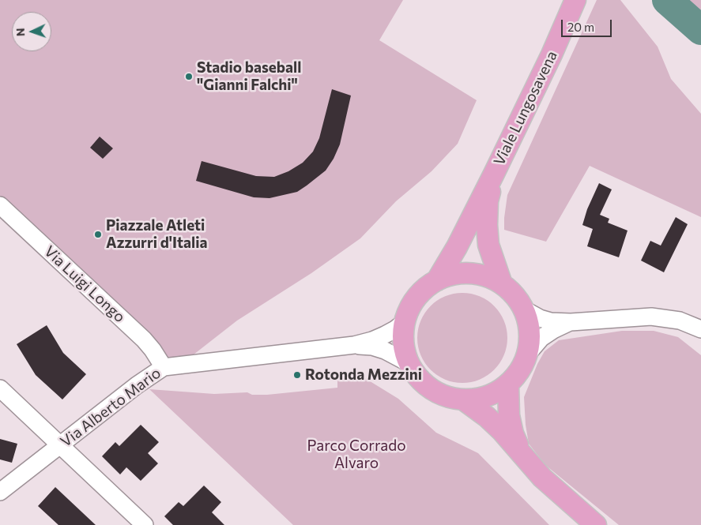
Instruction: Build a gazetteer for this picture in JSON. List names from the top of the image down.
{
  "streets": {
    "main road": ["Viale Lungosavena"],
    "street": ["Via Luigi Longo", "Via Alberto Mario"]
  },
  "crossings": [
    ["Viale Lungosavena", "Via Alberto Mario"],
    ["Via Luigi Longo", "Via Alberto Mario"]
  ],
  "parks": ["Parco Corrado Alvaro"],
  "places": ["Stadio baseball \"Gianni Falchi\"", "Piazzale Atleti Azzurri d'Italia", "Rotonda Mezzini"],
  "scale_bar": "20 m",
  "north": "left"
}
